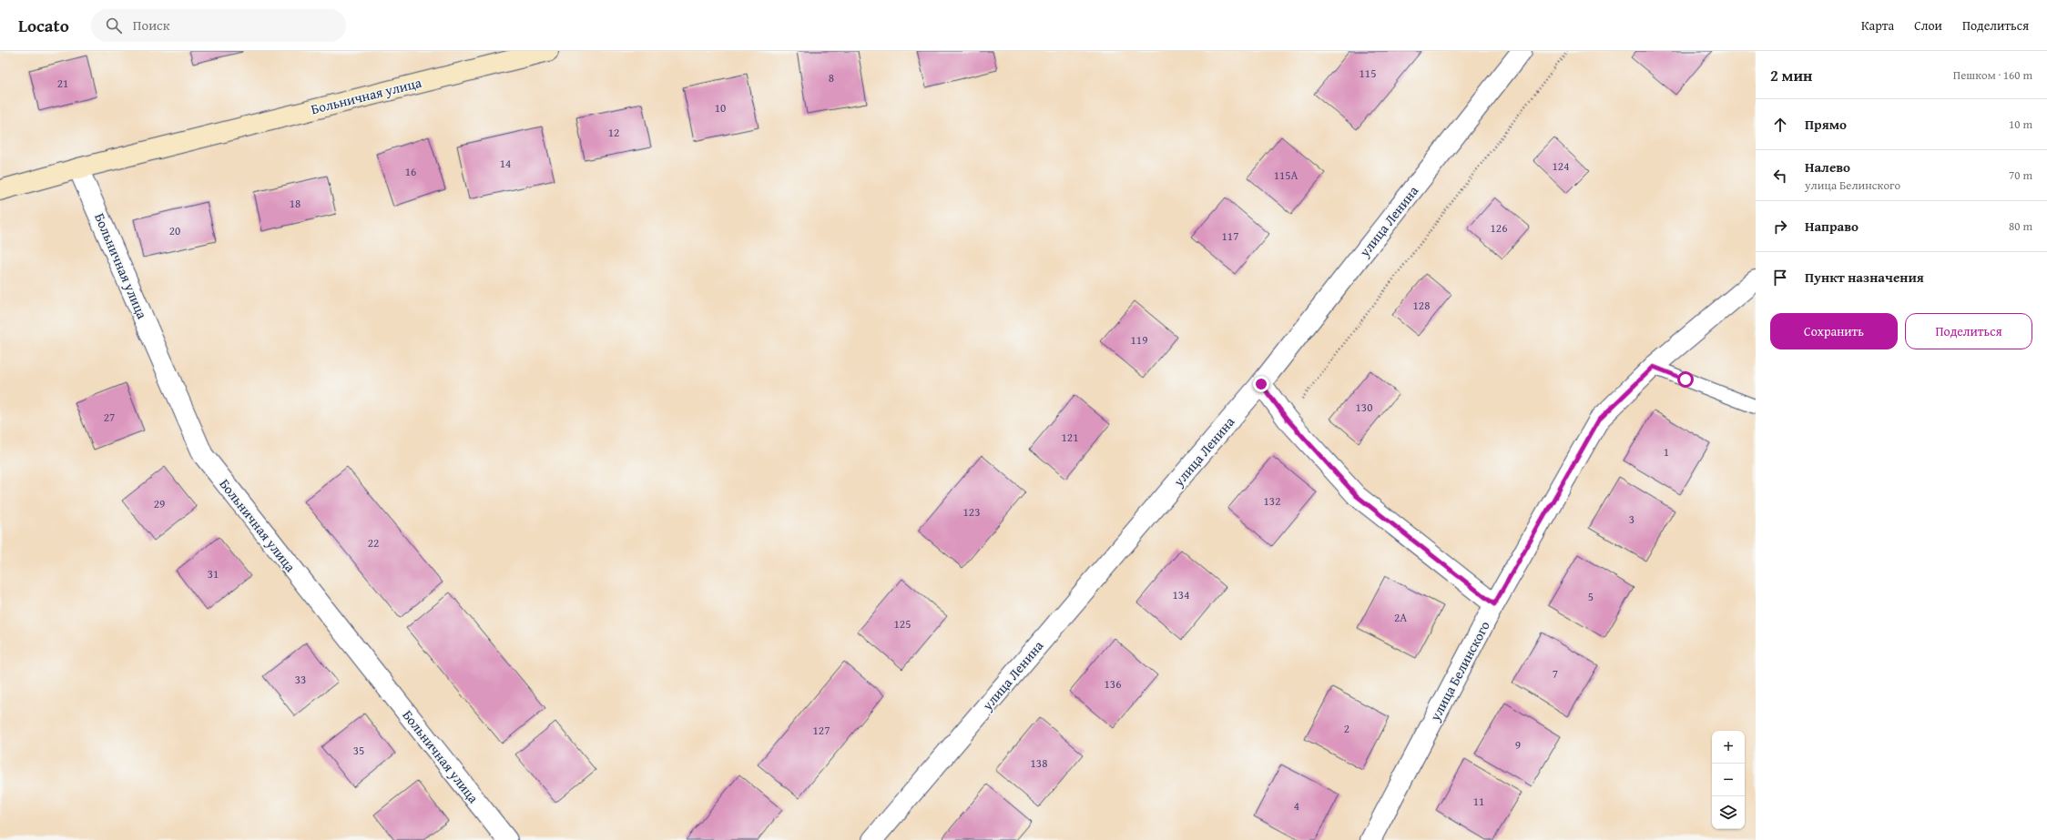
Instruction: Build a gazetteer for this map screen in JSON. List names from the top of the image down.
{
  "streets": {
    "main road": ["Больничная улица"],
    "street": ["улица Ленина", "улица Белинского"]
  },
  "house_numbers": [
    "115",
    "8",
    "21",
    "10",
    "12",
    "14",
    "124",
    "16",
    "115А",
    "18",
    "126",
    "20",
    "117",
    "128",
    "119",
    "130",
    "27",
    "121",
    "1",
    "132",
    "29",
    "123",
    "3",
    "22",
    "31",
    "134",
    "5",
    "2А",
    "125",
    "7",
    "33",
    "136",
    "2",
    "127",
    "9",
    "35",
    "138",
    "11",
    "4"
  ],
  "page": {
    "header": "Locato",
    "search": "Поиск",
    "nav": ["Карта", "Слои", "Поделиться"],
    "heading": ["2 мин", "Пешком · 160 m"],
    "list": [
      ["Прямо", "10 m"],
      ["Налево", "улица Белинского", "70 m"],
      ["Направо", "80 m"],
      "Пункт назначения"
    ],
    "buttons": ["Сохранить", "Поделиться"],
    "map_buttons": ["+", "−"]
  }
}
